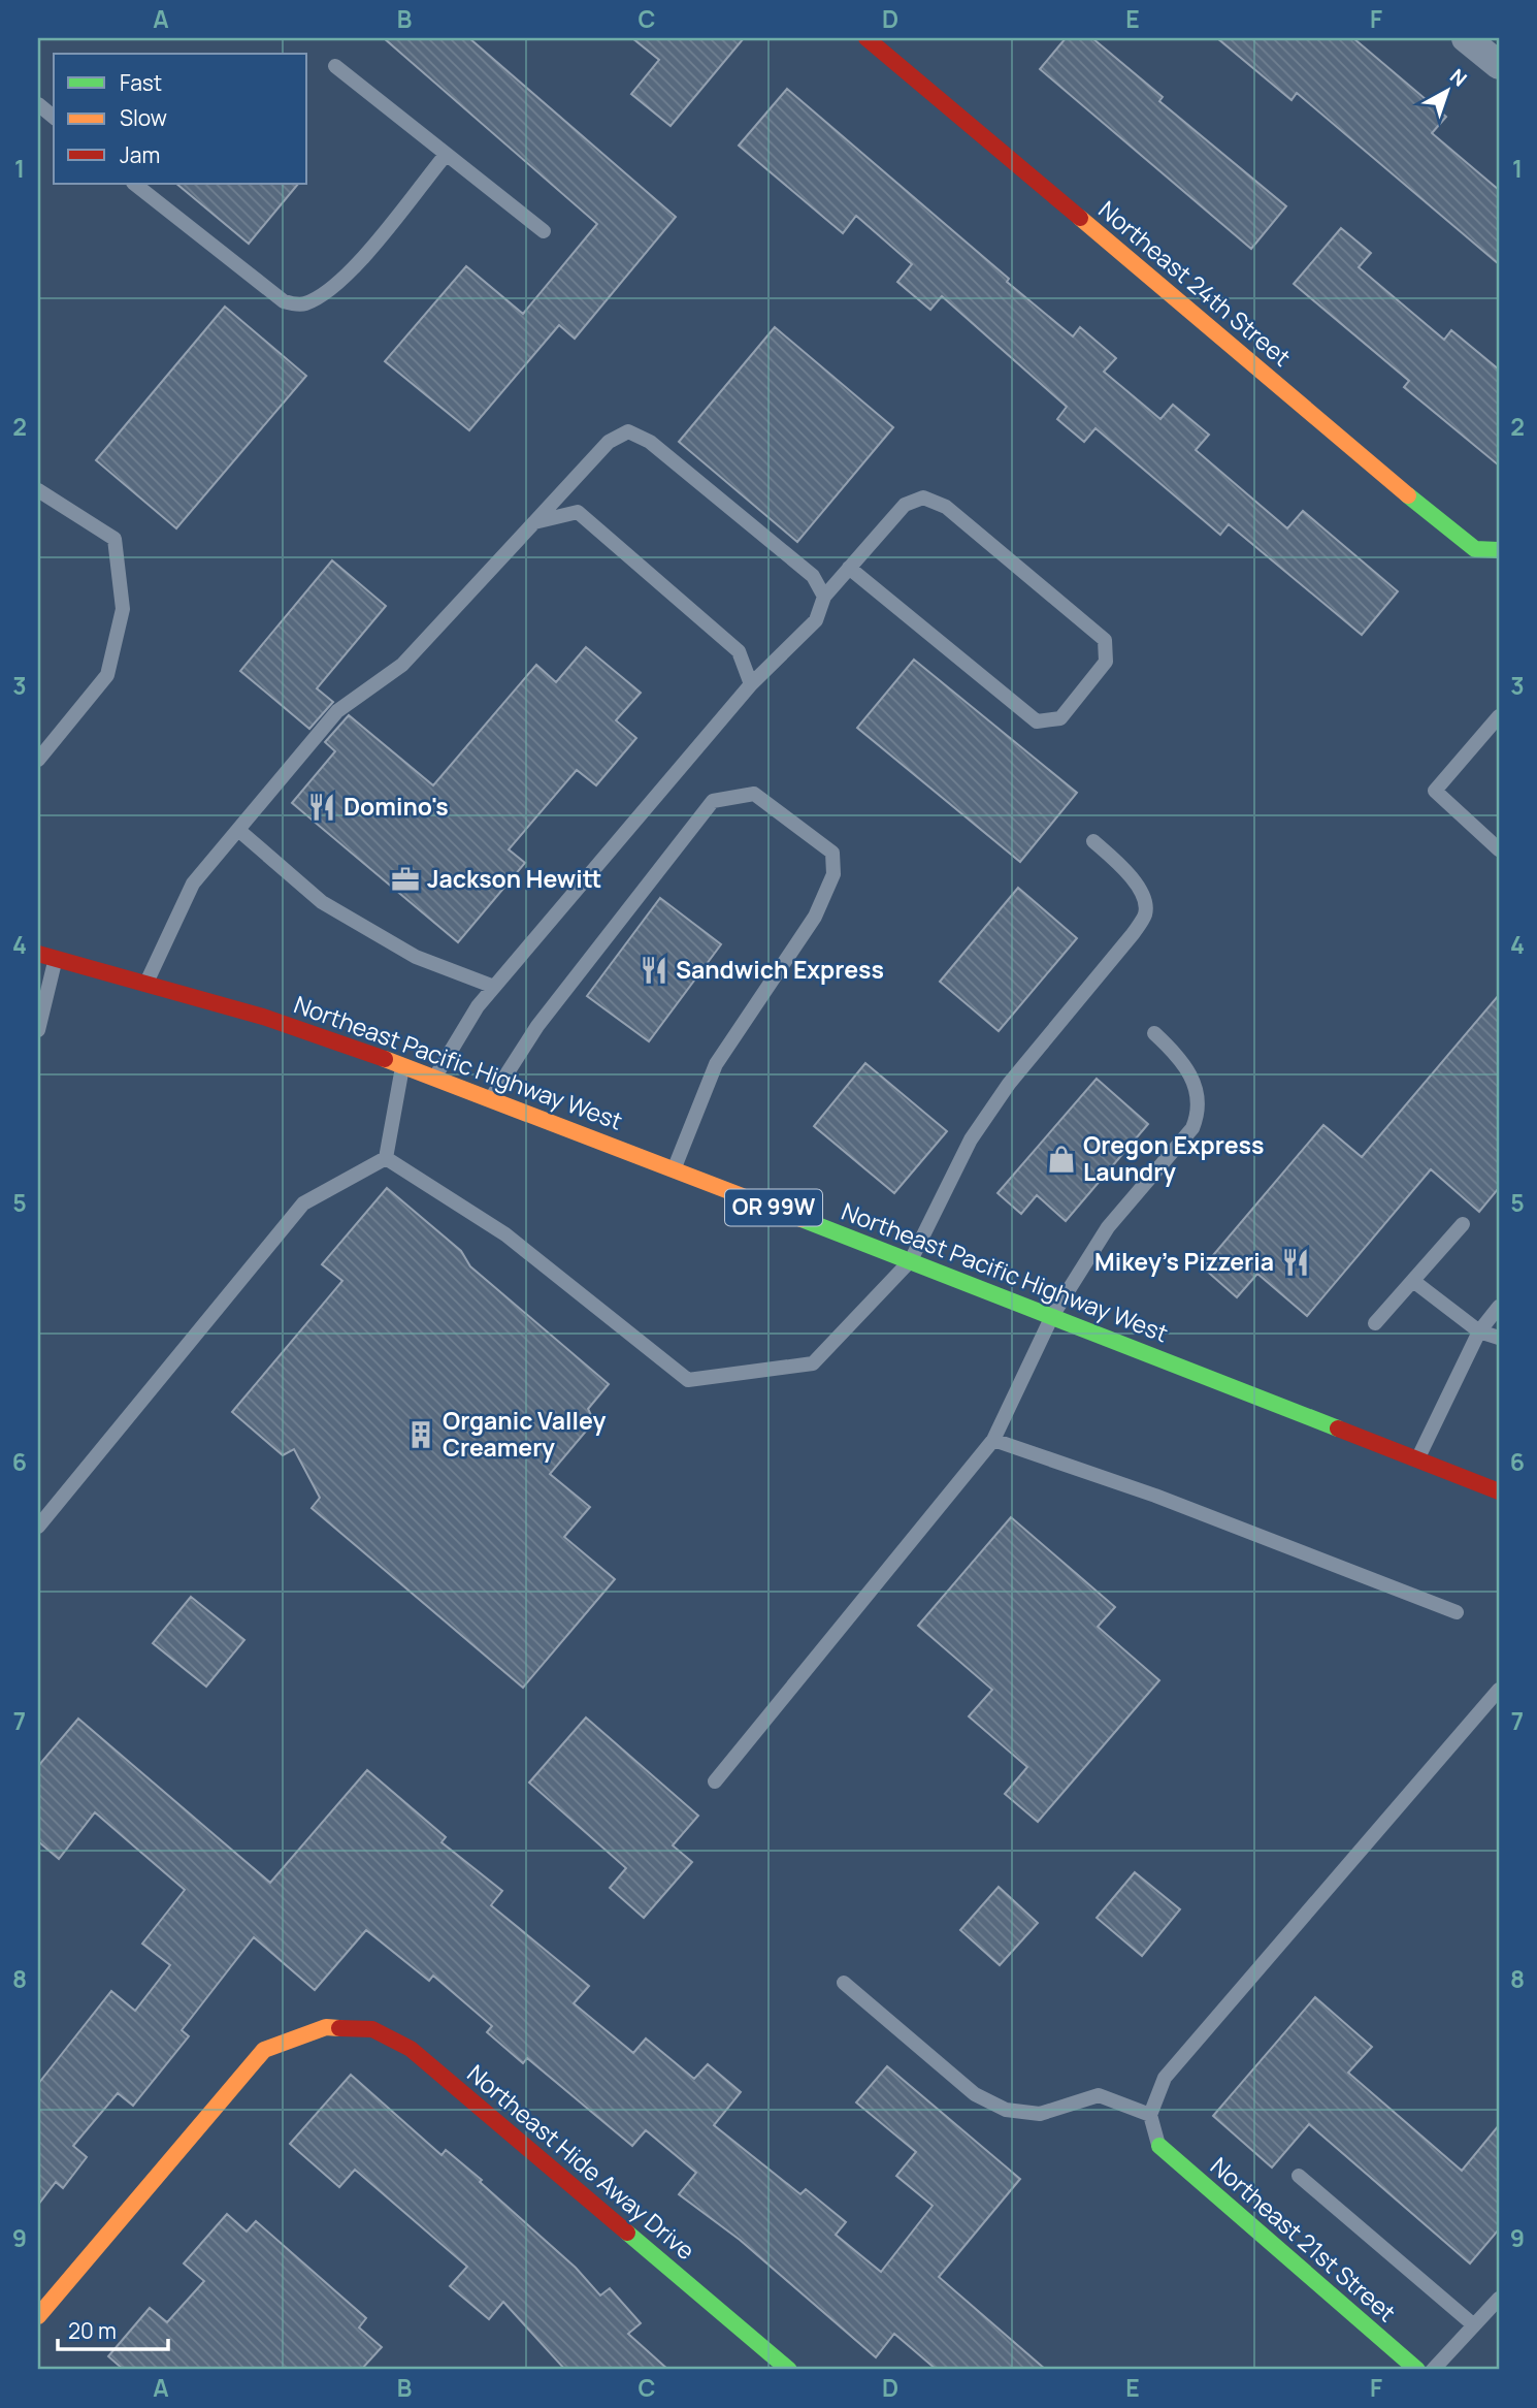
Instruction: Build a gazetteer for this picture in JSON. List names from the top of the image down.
{
  "streets": {
    "main road": [
      "Northeast 24th Street",
      "Northeast Pacific Highway West",
      "OR 99W",
      "Northeast Hide Away Drive",
      "Northeast 21st Street"
    ]
  },
  "places": {
    "restaurant": ["Domino's", "Sandwich Express", "Mikey's Pizzeria"],
    "office": ["Jackson Hewitt"],
    "shop": ["Oregon Express Laundry"],
    "building": ["Organic Valley Creamery"]
  },
  "legend": ["Fast", "Slow", "Jam"],
  "scale_bar": "20 m",
  "north": "top right",
  "grid": {
    "columns": [
      "A",
      "B",
      "C",
      "D",
      "E",
      "F"
    ],
    "rows": [
      "1",
      "2",
      "3",
      "4",
      "5",
      "6",
      "7",
      "8",
      "9"
    ]
  }
}
